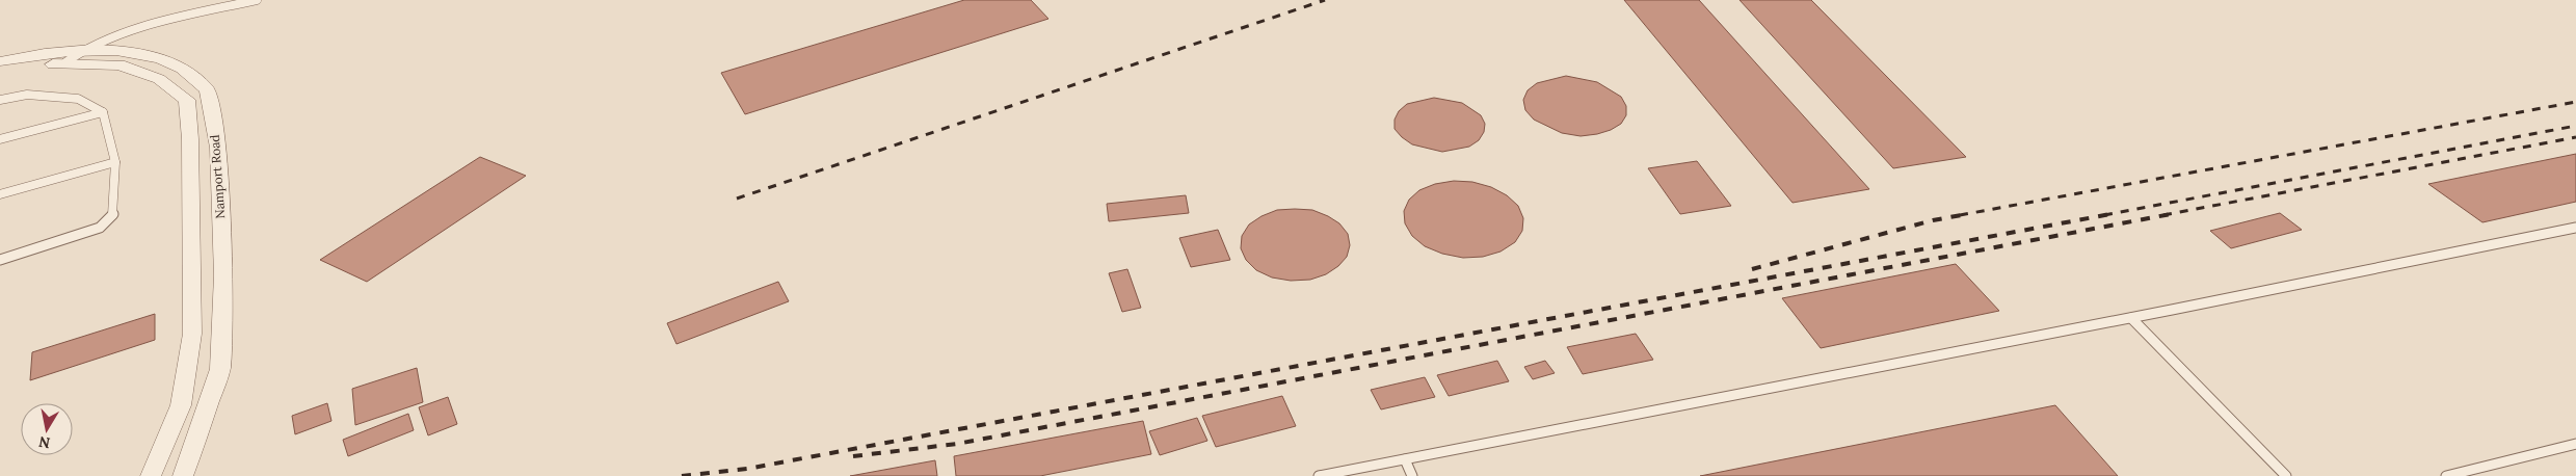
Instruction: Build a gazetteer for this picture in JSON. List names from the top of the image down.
{
  "streets": {
    "street": ["Namport Road"]
  },
  "north": "bottom"
}
